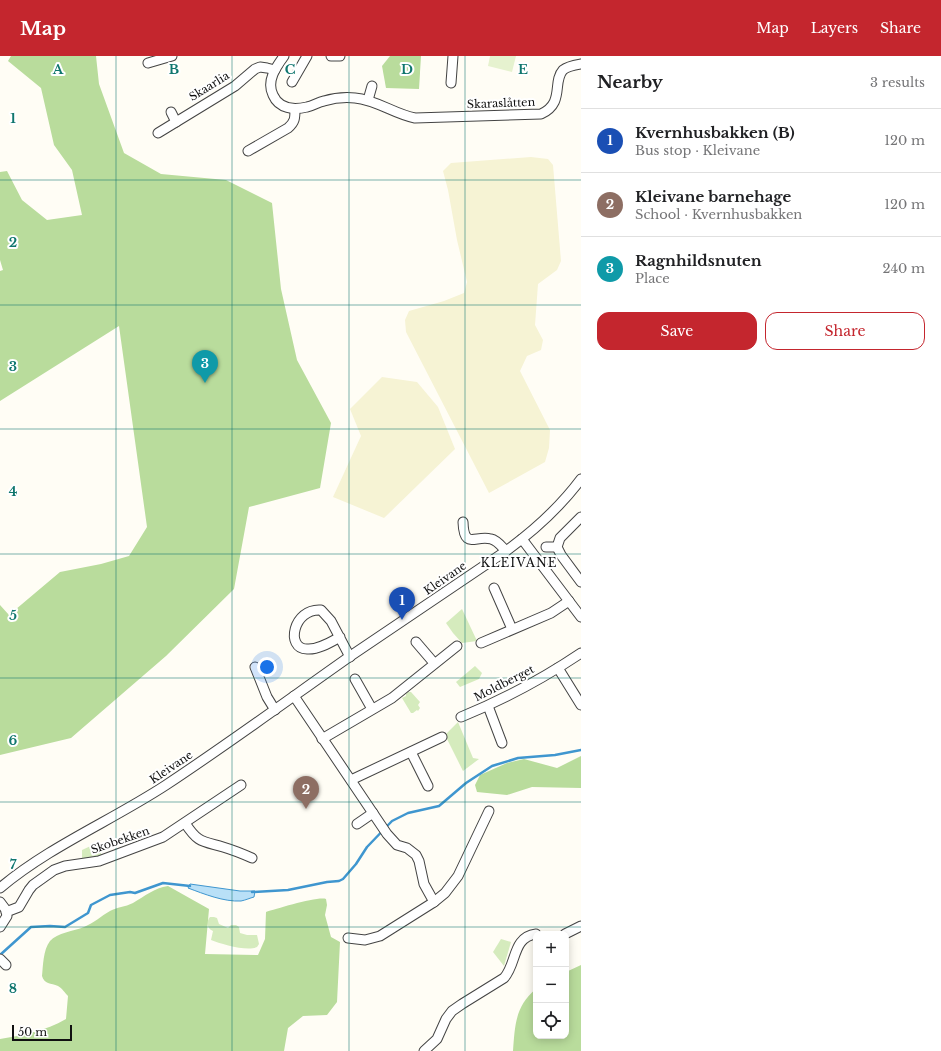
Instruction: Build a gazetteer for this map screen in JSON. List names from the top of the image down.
{
  "streets": {
    "street": [
      "Skaarlia",
      "Skaraslåtten",
      "Kleivane",
      "Moldberget",
      "Skobekken"
    ]
  },
  "districts": ["KLEIVANE"],
  "scale_bar": "50 m",
  "page": {
    "header": "Map",
    "nav": ["Map", "Layers", "Share"],
    "heading": ["Nearby", "3 results"],
    "list": [
      {
        "mark": "1",
        "name": "Kvernhusbakken (B)",
        "note": "Bus stop · Kleivane",
        "value": "120 m"
      },
      {
        "mark": "2",
        "name": "Kleivane barnehage",
        "note": "School · Kvernhusbakken",
        "value": "120 m"
      },
      {
        "mark": "3",
        "name": "Ragnhildsnuten",
        "note": "Place",
        "value": "240 m"
      }
    ],
    "buttons": ["Save", "Share"],
    "pins": ["3", "1", "2"],
    "map_buttons": ["+", "−"],
    "scale": "50 m"
  },
  "grid": {
    "columns": [
      "A",
      "B",
      "C",
      "D",
      "E"
    ],
    "rows": [
      "1",
      "2",
      "3",
      "4",
      "5",
      "6",
      "7",
      "8"
    ]
  }
}
